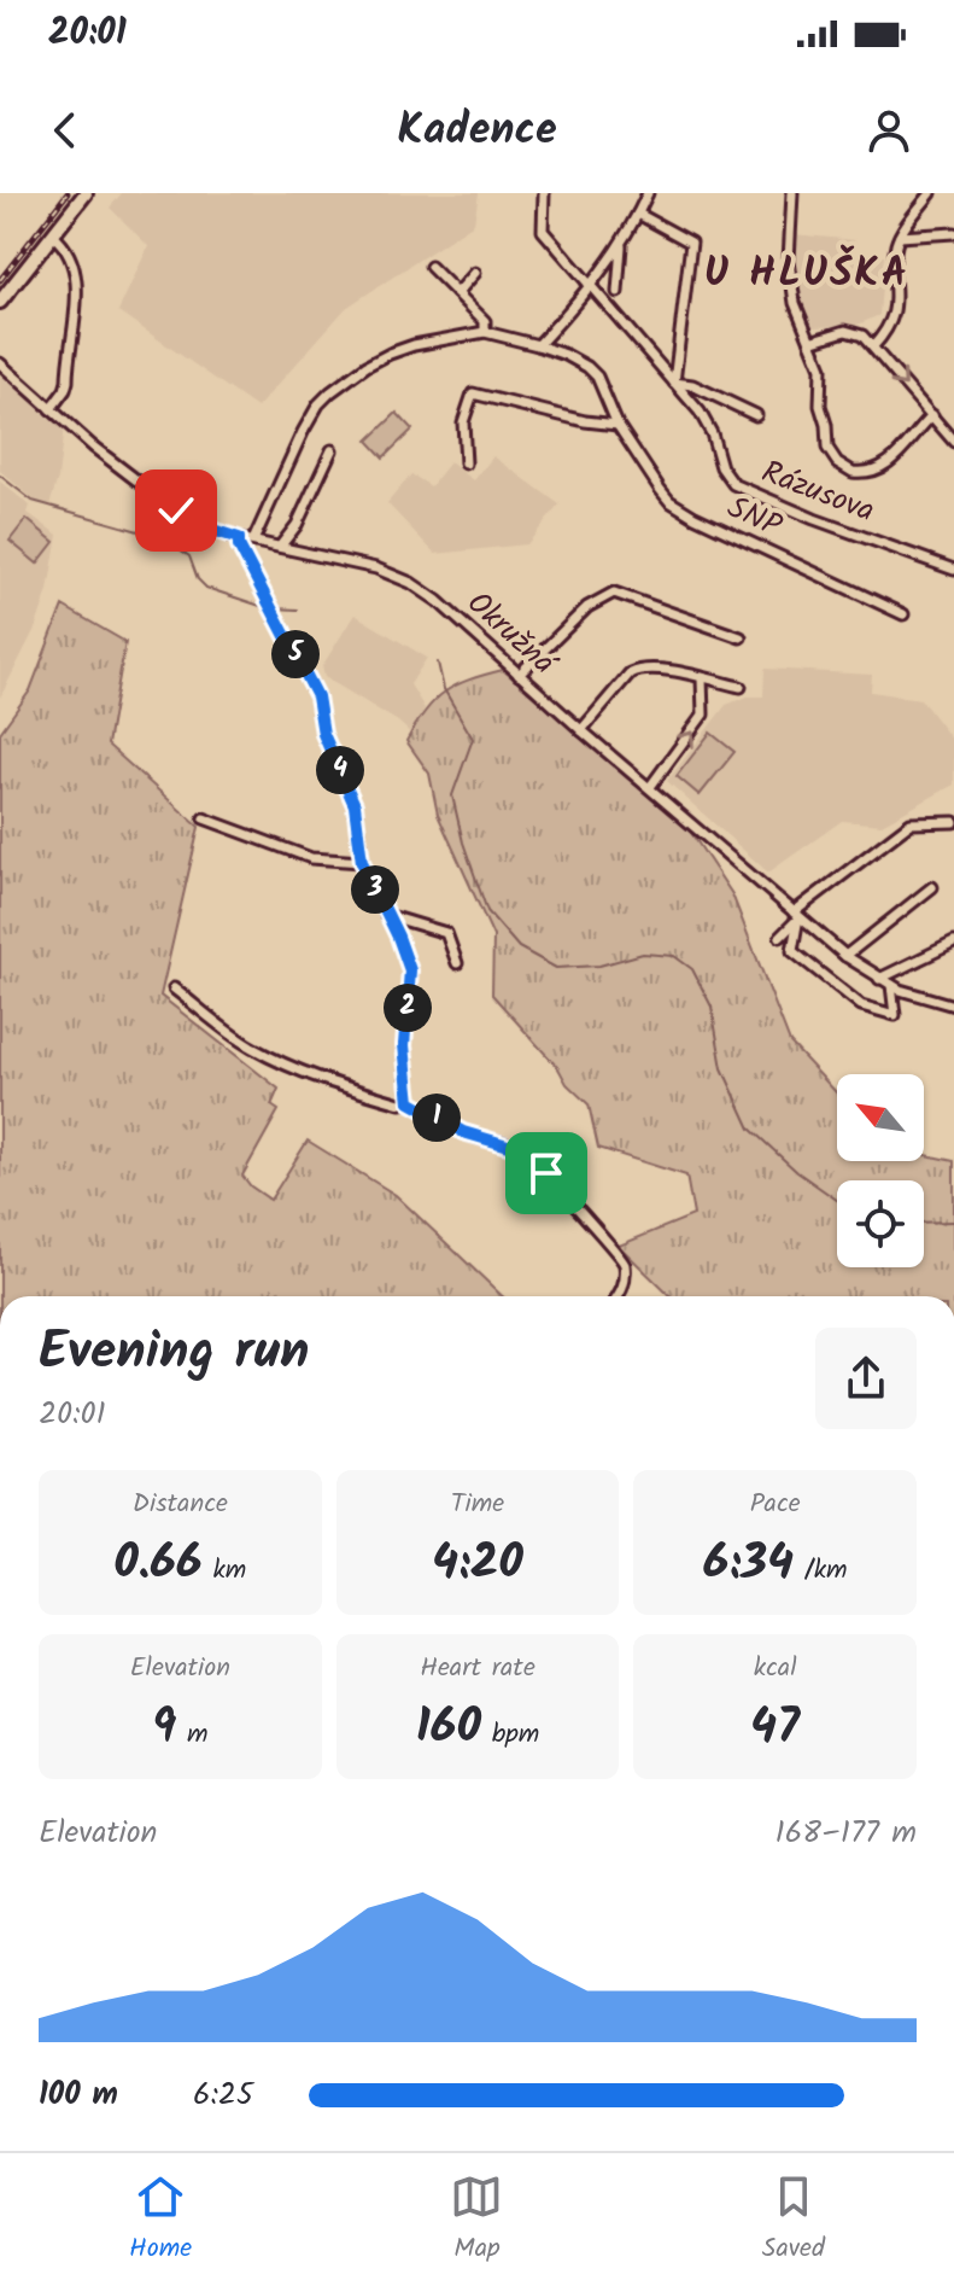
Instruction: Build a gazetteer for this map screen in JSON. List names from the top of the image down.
{
  "streets": {
    "street": ["Rázusova", "SNP", "Okružná"]
  },
  "crossings": [
    ["SNP", "Okružná"]
  ],
  "districts": ["U HLUŠKA"],
  "north": "top left",
  "page": {
    "status": "20:01",
    "header": "Kadence",
    "pins": [
      "5",
      "4",
      "3",
      "2",
      "1"
    ],
    "heading": ["Evening run", "20:01"],
    "stats": [
      ["Distance", "0.66 km"],
      ["Time", "4:20"],
      ["Pace", "6:34 /km"],
      ["Elevation", "9 m"],
      ["Heart rate", "160 bpm"],
      ["kcal", "47"]
    ],
    "chart": ["Elevation", "168–177 m"],
    "list": [
      {
        "name": "100 m",
        "note": "6:25"
      }
    ],
    "tabs": ["Home", "Map", "Saved"]
  }
}
